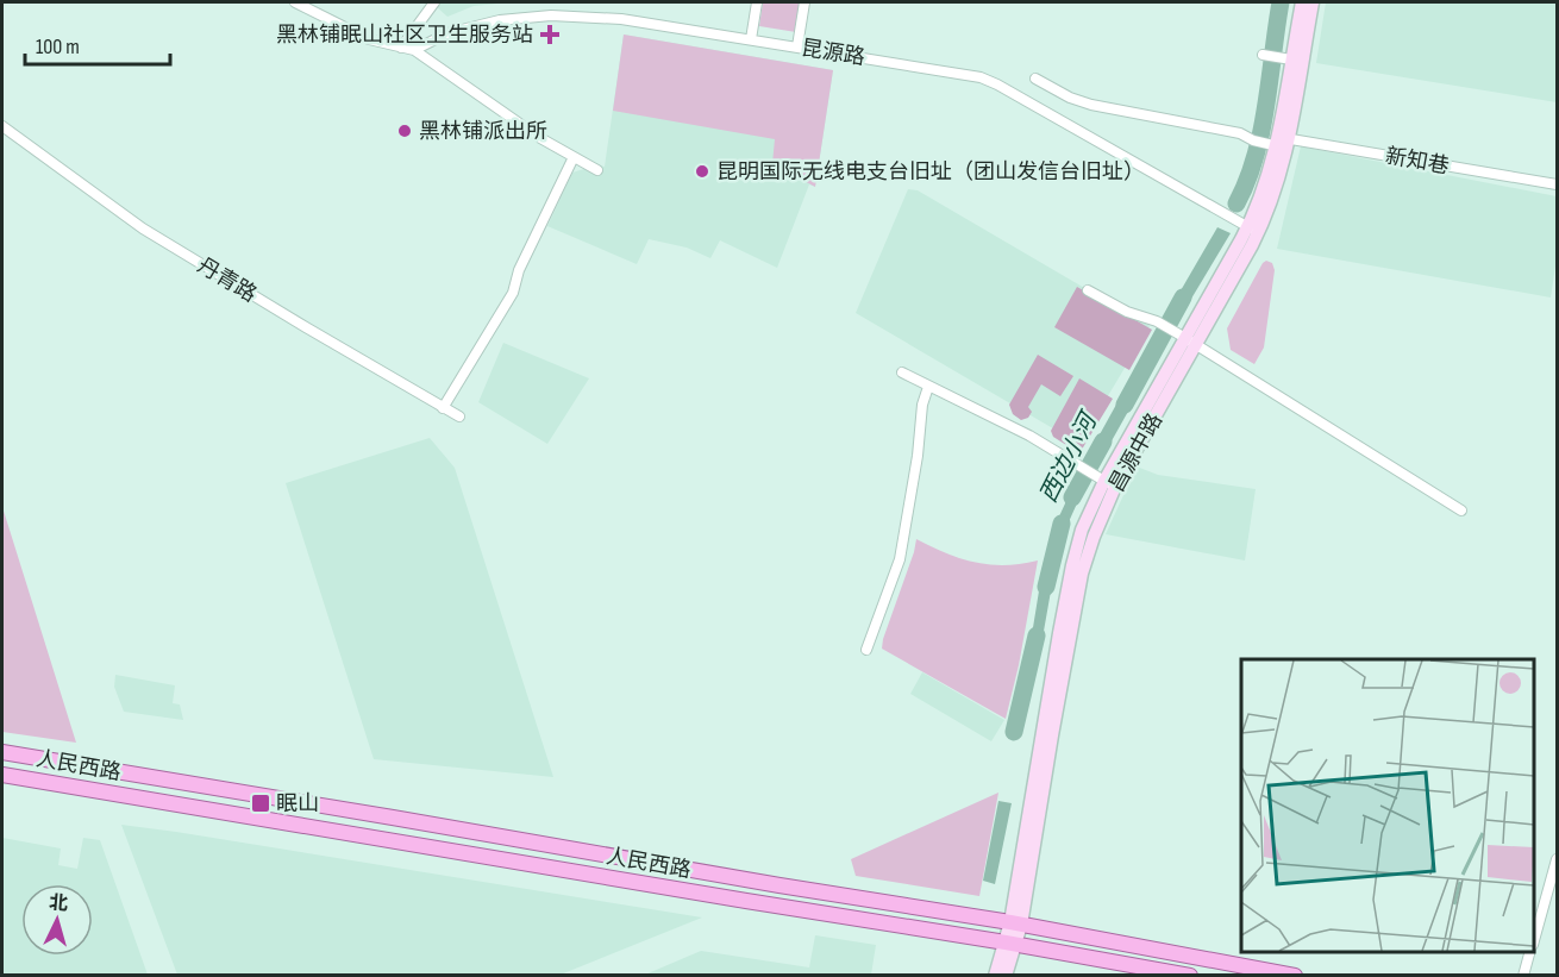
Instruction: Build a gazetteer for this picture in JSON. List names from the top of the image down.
{
  "streets": {
    "main road": ["昌源中路", "人民西路"],
    "street": ["昆源路", "新知巷", "丹青路"]
  },
  "crossings": [
    ["昆源路", "昌源中路"],
    ["新知巷", "昌源中路"],
    ["昌源中路", "人民西路"]
  ],
  "water": ["西边小河"],
  "places": {
    "health": ["黑林铺眠山社区卫生服务站"],
    "other": ["黑林铺派出所", "昆明国际无线电支台旧址（团山发信台旧址）"],
    "transit": ["眠山"]
  },
  "scale_bar": "100 m",
  "north": "top"
}
